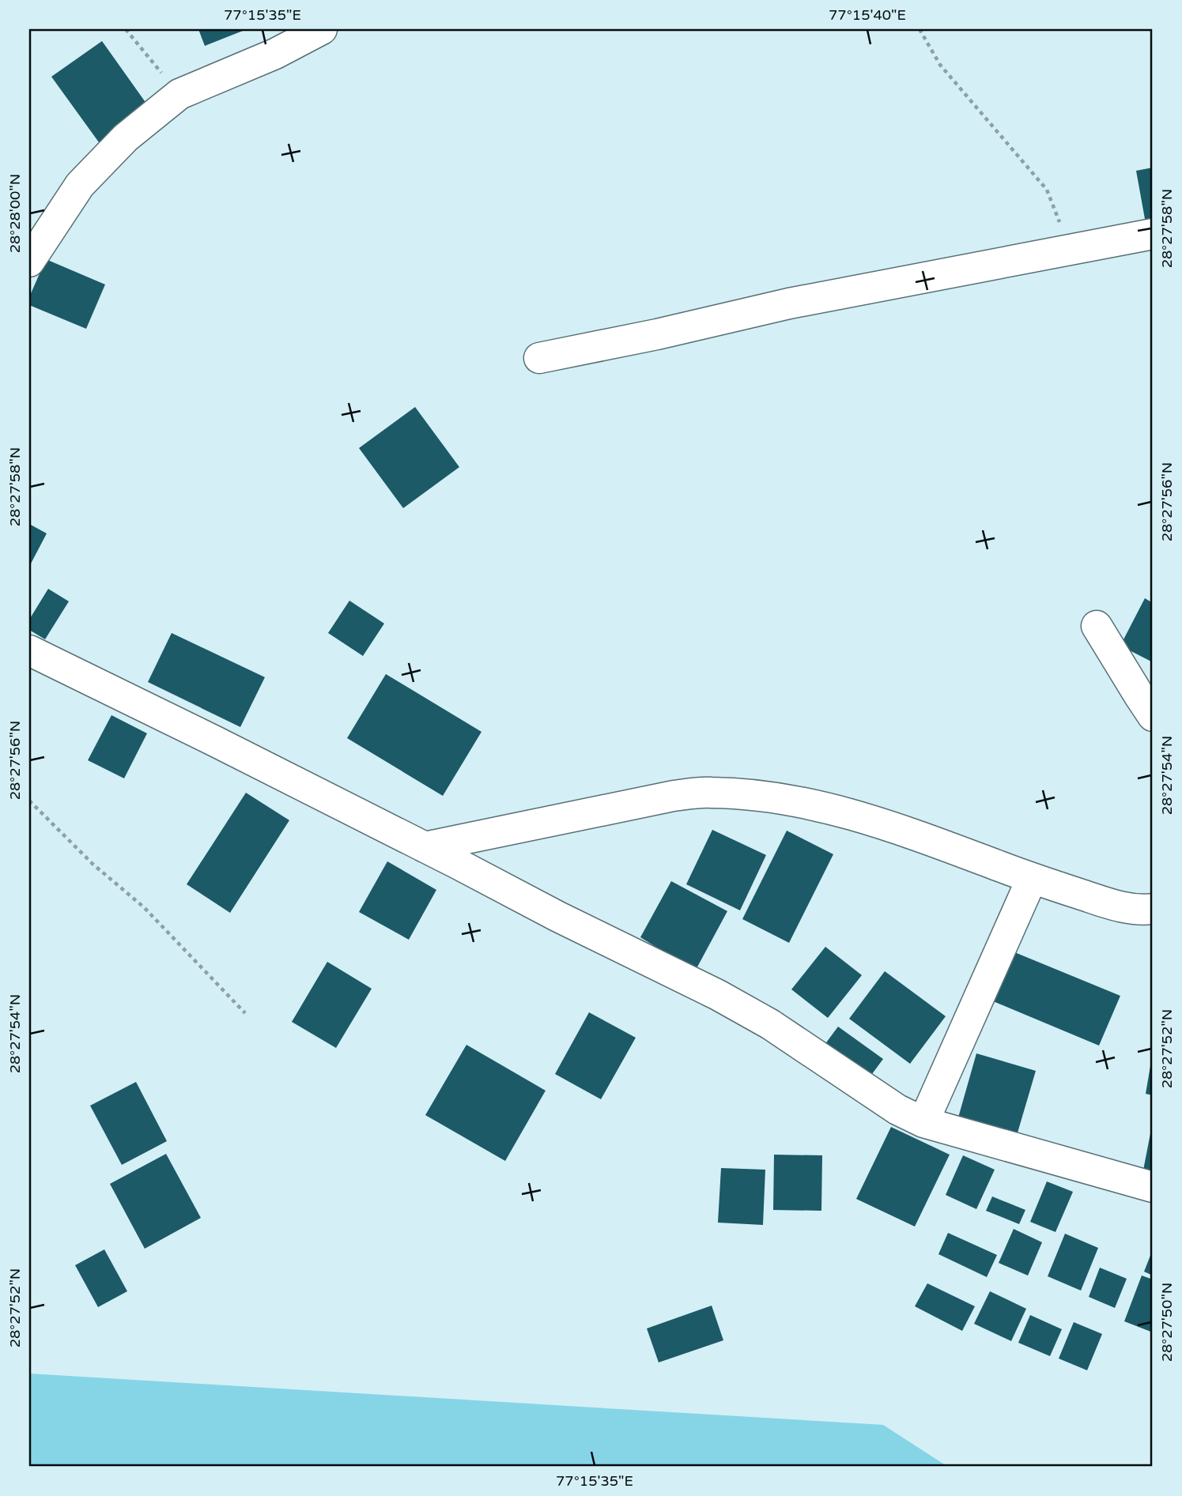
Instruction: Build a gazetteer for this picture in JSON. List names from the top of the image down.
{
  "coordinates": [
    "77°15'35\"E",
    "77°15'40\"E",
    "28°28'00\"N",
    "28°27'58\"N",
    "28°27'56\"N",
    "28°27'54\"N",
    "28°27'52\"N",
    "28°27'50\"N"
  ]
}
